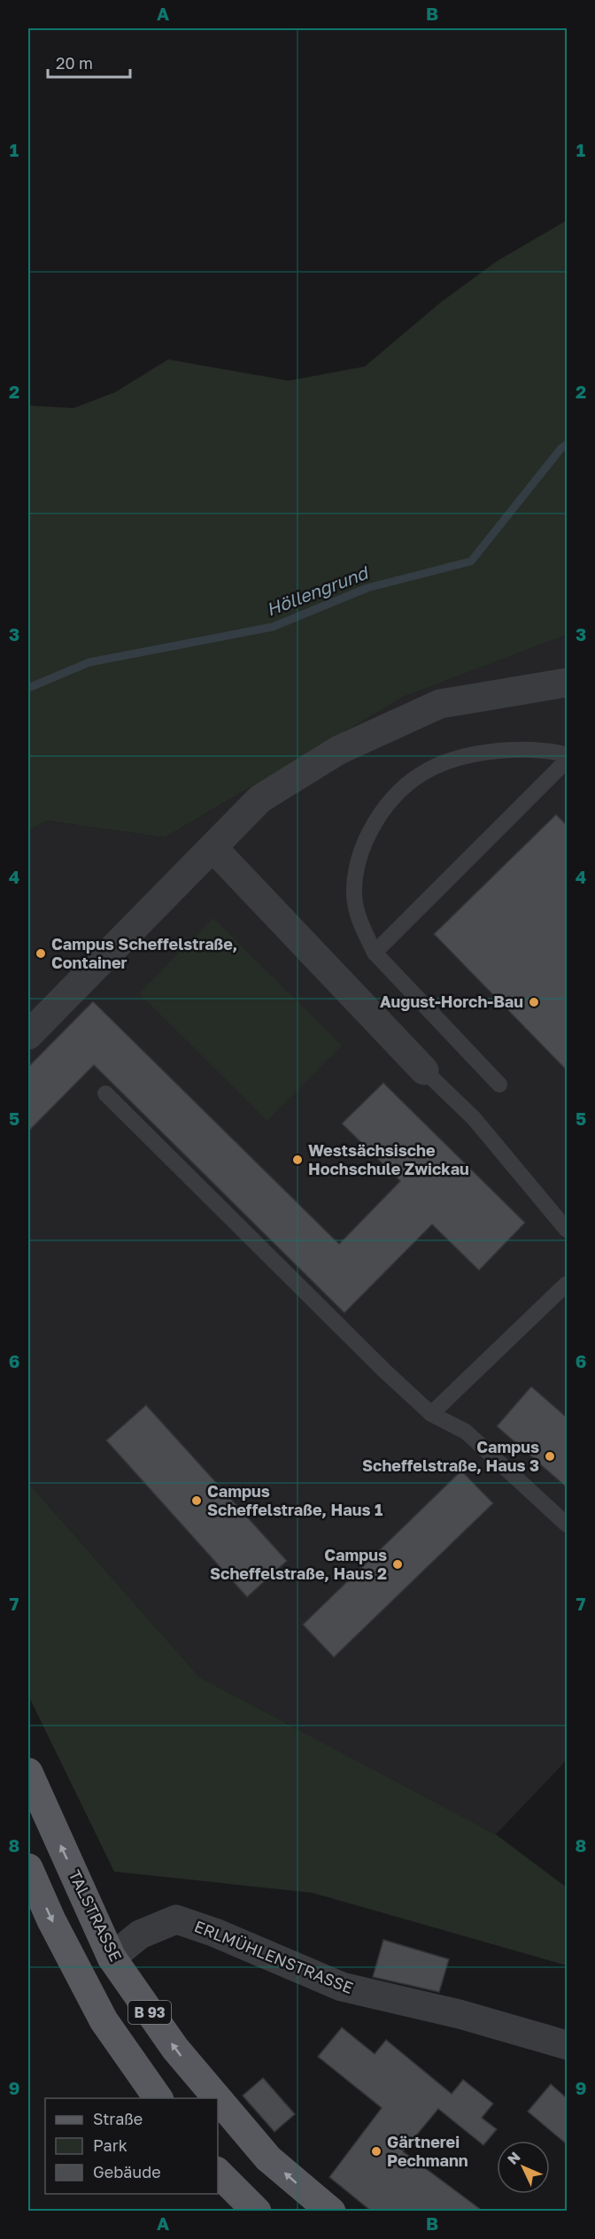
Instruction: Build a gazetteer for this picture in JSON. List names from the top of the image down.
{
  "streets": {
    "main road": ["TALSTRASSE", "B 93"],
    "street": ["ERLMÜHLENSTRASSE"]
  },
  "crossings": [
    ["TALSTRASSE", "ERLMÜHLENSTRASSE"]
  ],
  "water": ["Höllengrund"],
  "places": [
    "Campus Scheffelstraße, Container",
    "August-Horch-Bau",
    "Westsächsische Hochschule Zwickau",
    "Campus Scheffelstraße, Haus 3",
    "Campus Scheffelstraße, Haus 1",
    "Campus Scheffelstraße, Haus 2",
    "Gärtnerei Pechmann"
  ],
  "legend": ["Straße", "Park", "Gebäude"],
  "scale_bar": "20 m",
  "north": "top left",
  "grid": {
    "columns": ["A", "B"],
    "rows": [
      "1",
      "2",
      "3",
      "4",
      "5",
      "6",
      "7",
      "8",
      "9"
    ]
  }
}
